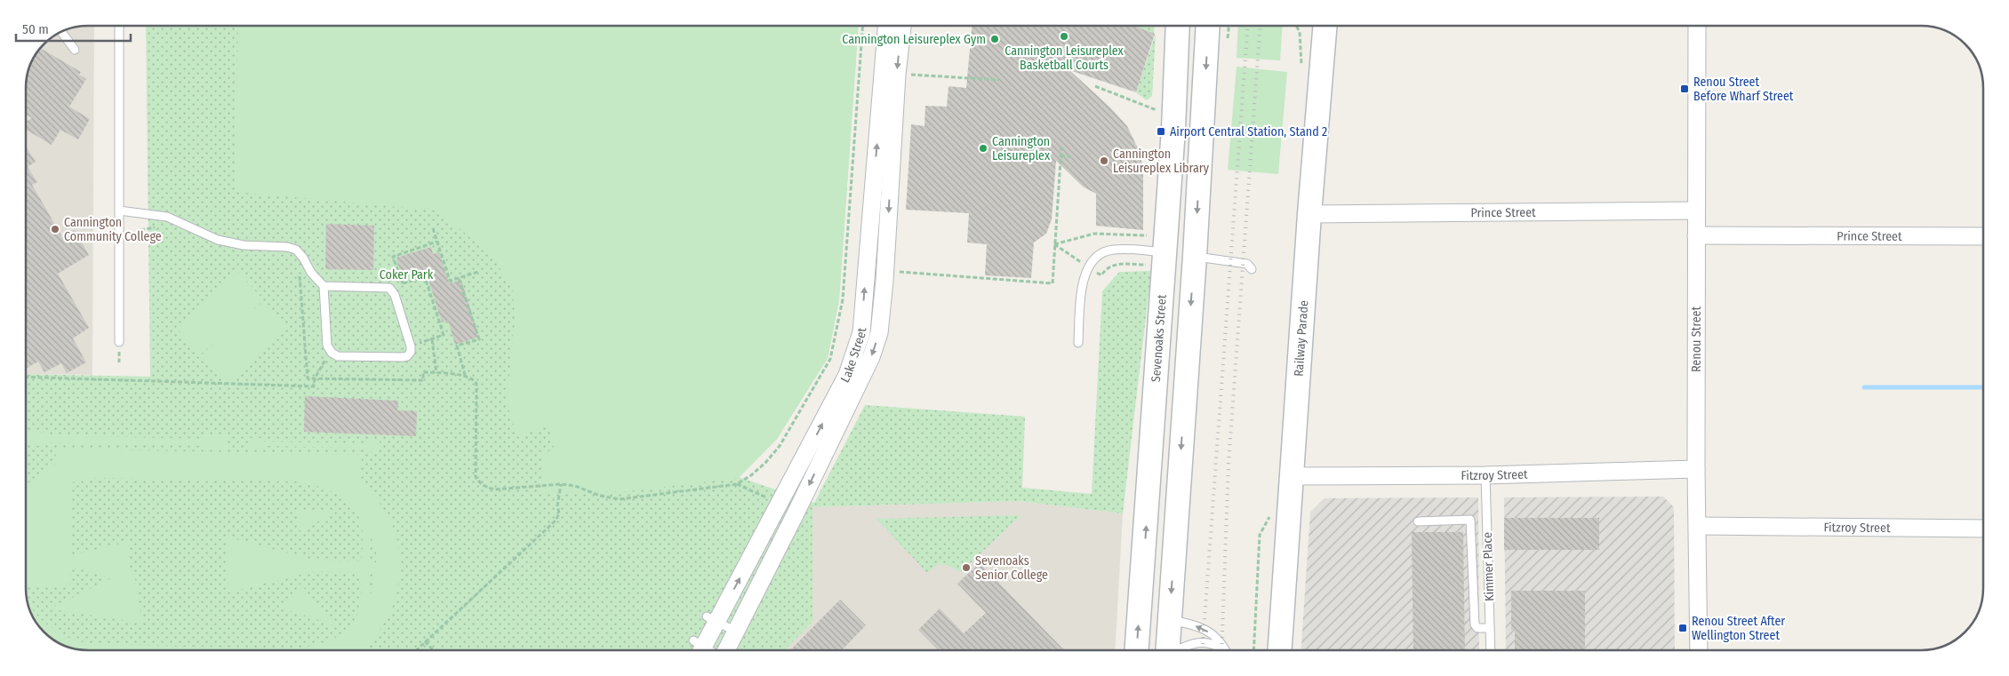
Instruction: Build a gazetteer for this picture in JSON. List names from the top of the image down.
{
  "streets": {
    "main road": ["Sevenoaks Street", "Railway Parade"],
    "street": [
      "Prince Street",
      "Renou Street",
      "Lake Street",
      "Fitzroy Street"
    ],
    "lane": ["Kimmer Place"]
  },
  "crossings": [
    ["Prince Street", "Railway Parade"],
    ["Prince Street", "Renou Street"],
    ["Railway Parade", "Fitzroy Street"],
    ["Renou Street", "Fitzroy Street"],
    ["Fitzroy Street", "Kimmer Place"]
  ],
  "parks": ["Coker Park"],
  "places": {
    "other": [
      "Cannington Leisureplex Basketball Courts",
      "Cannington Leisureplex Gym",
      "Cannington Leisureplex",
      "Cannington Leisureplex Library",
      "Cannington Community College",
      "Sevenoaks Senior College"
    ],
    "transit": ["Renou Street Before Wharf Street", "Airport Central Station, Stand 2", "Renou Street After Wellington Street"]
  },
  "scale_bar": "50 m"
}
